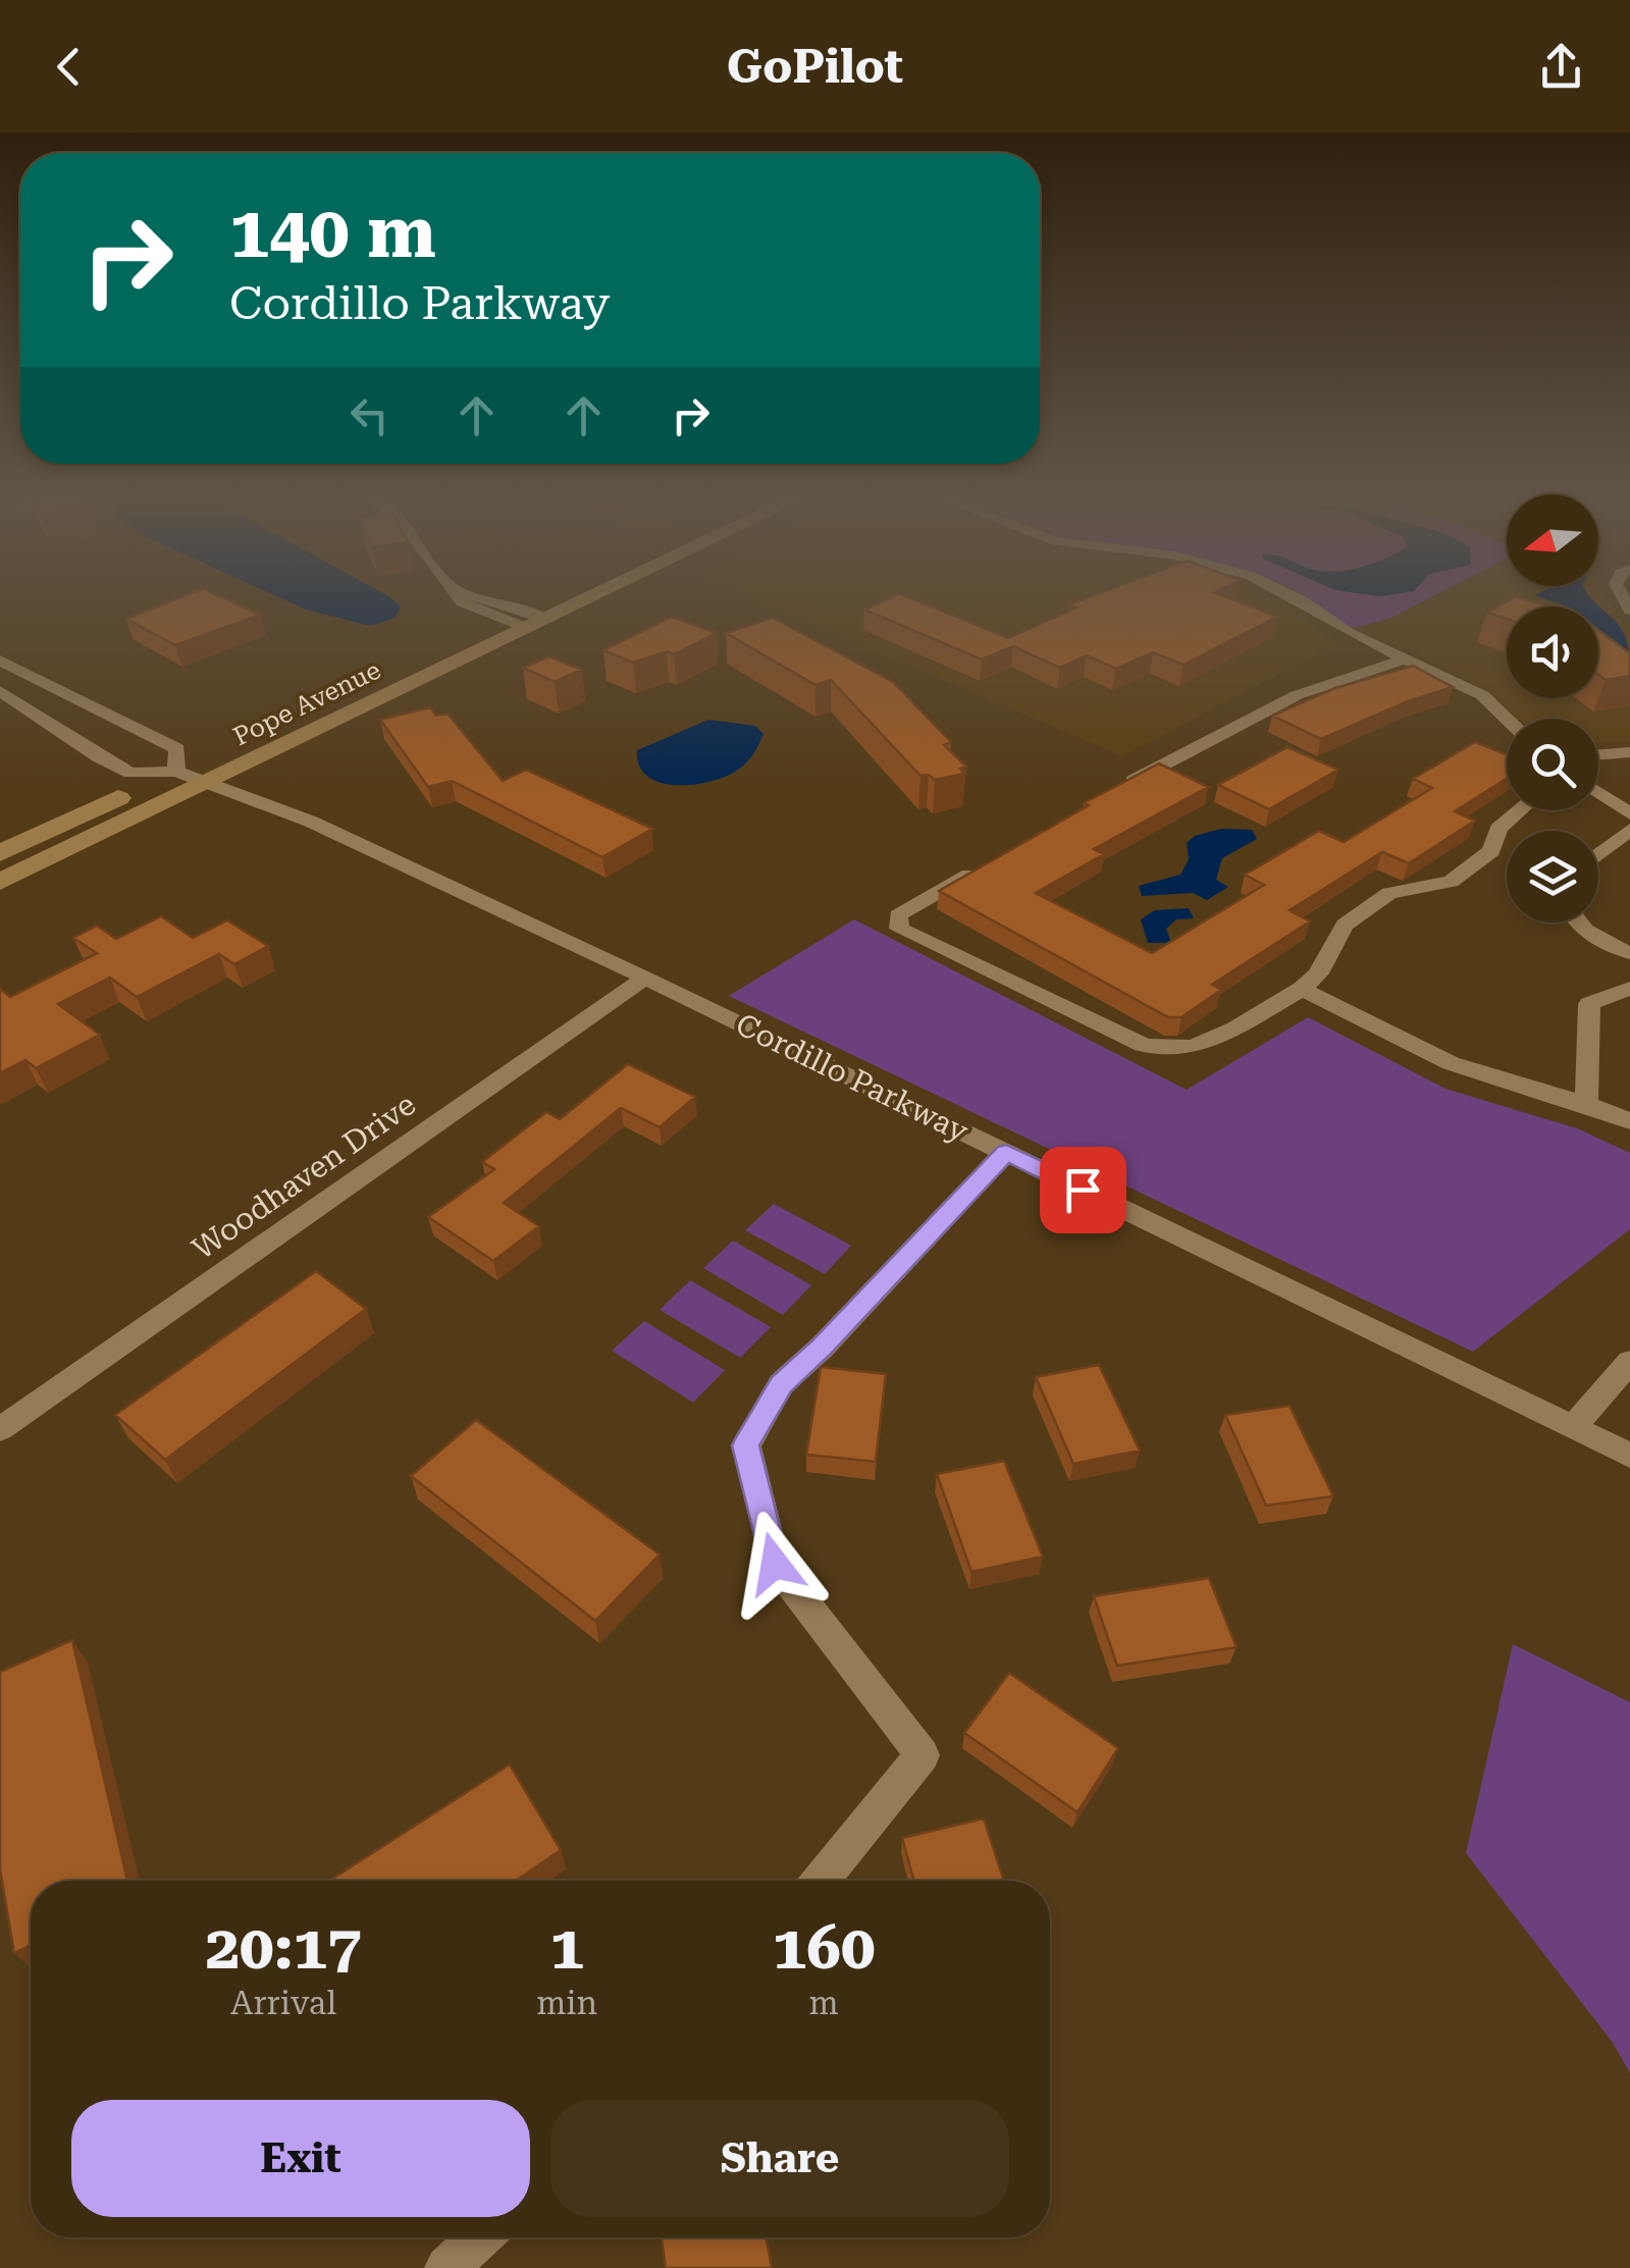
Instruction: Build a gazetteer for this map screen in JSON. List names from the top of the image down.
{
  "streets": {
    "main road": ["Pope Avenue"],
    "street": ["Cordillo Parkway", "Woodhaven Drive"]
  },
  "crossings": [
    ["Pope Avenue", "Cordillo Parkway"],
    ["Cordillo Parkway", "Woodhaven Drive"]
  ],
  "north": "left",
  "page": {
    "header": "GoPilot",
    "turn": ["140 m", "Cordillo Parkway"],
    "eta": [
      "20:17",
      "Arrival",
      "1",
      "min",
      "160",
      "m"
    ],
    "buttons": ["Exit", "Share"]
  }
}
